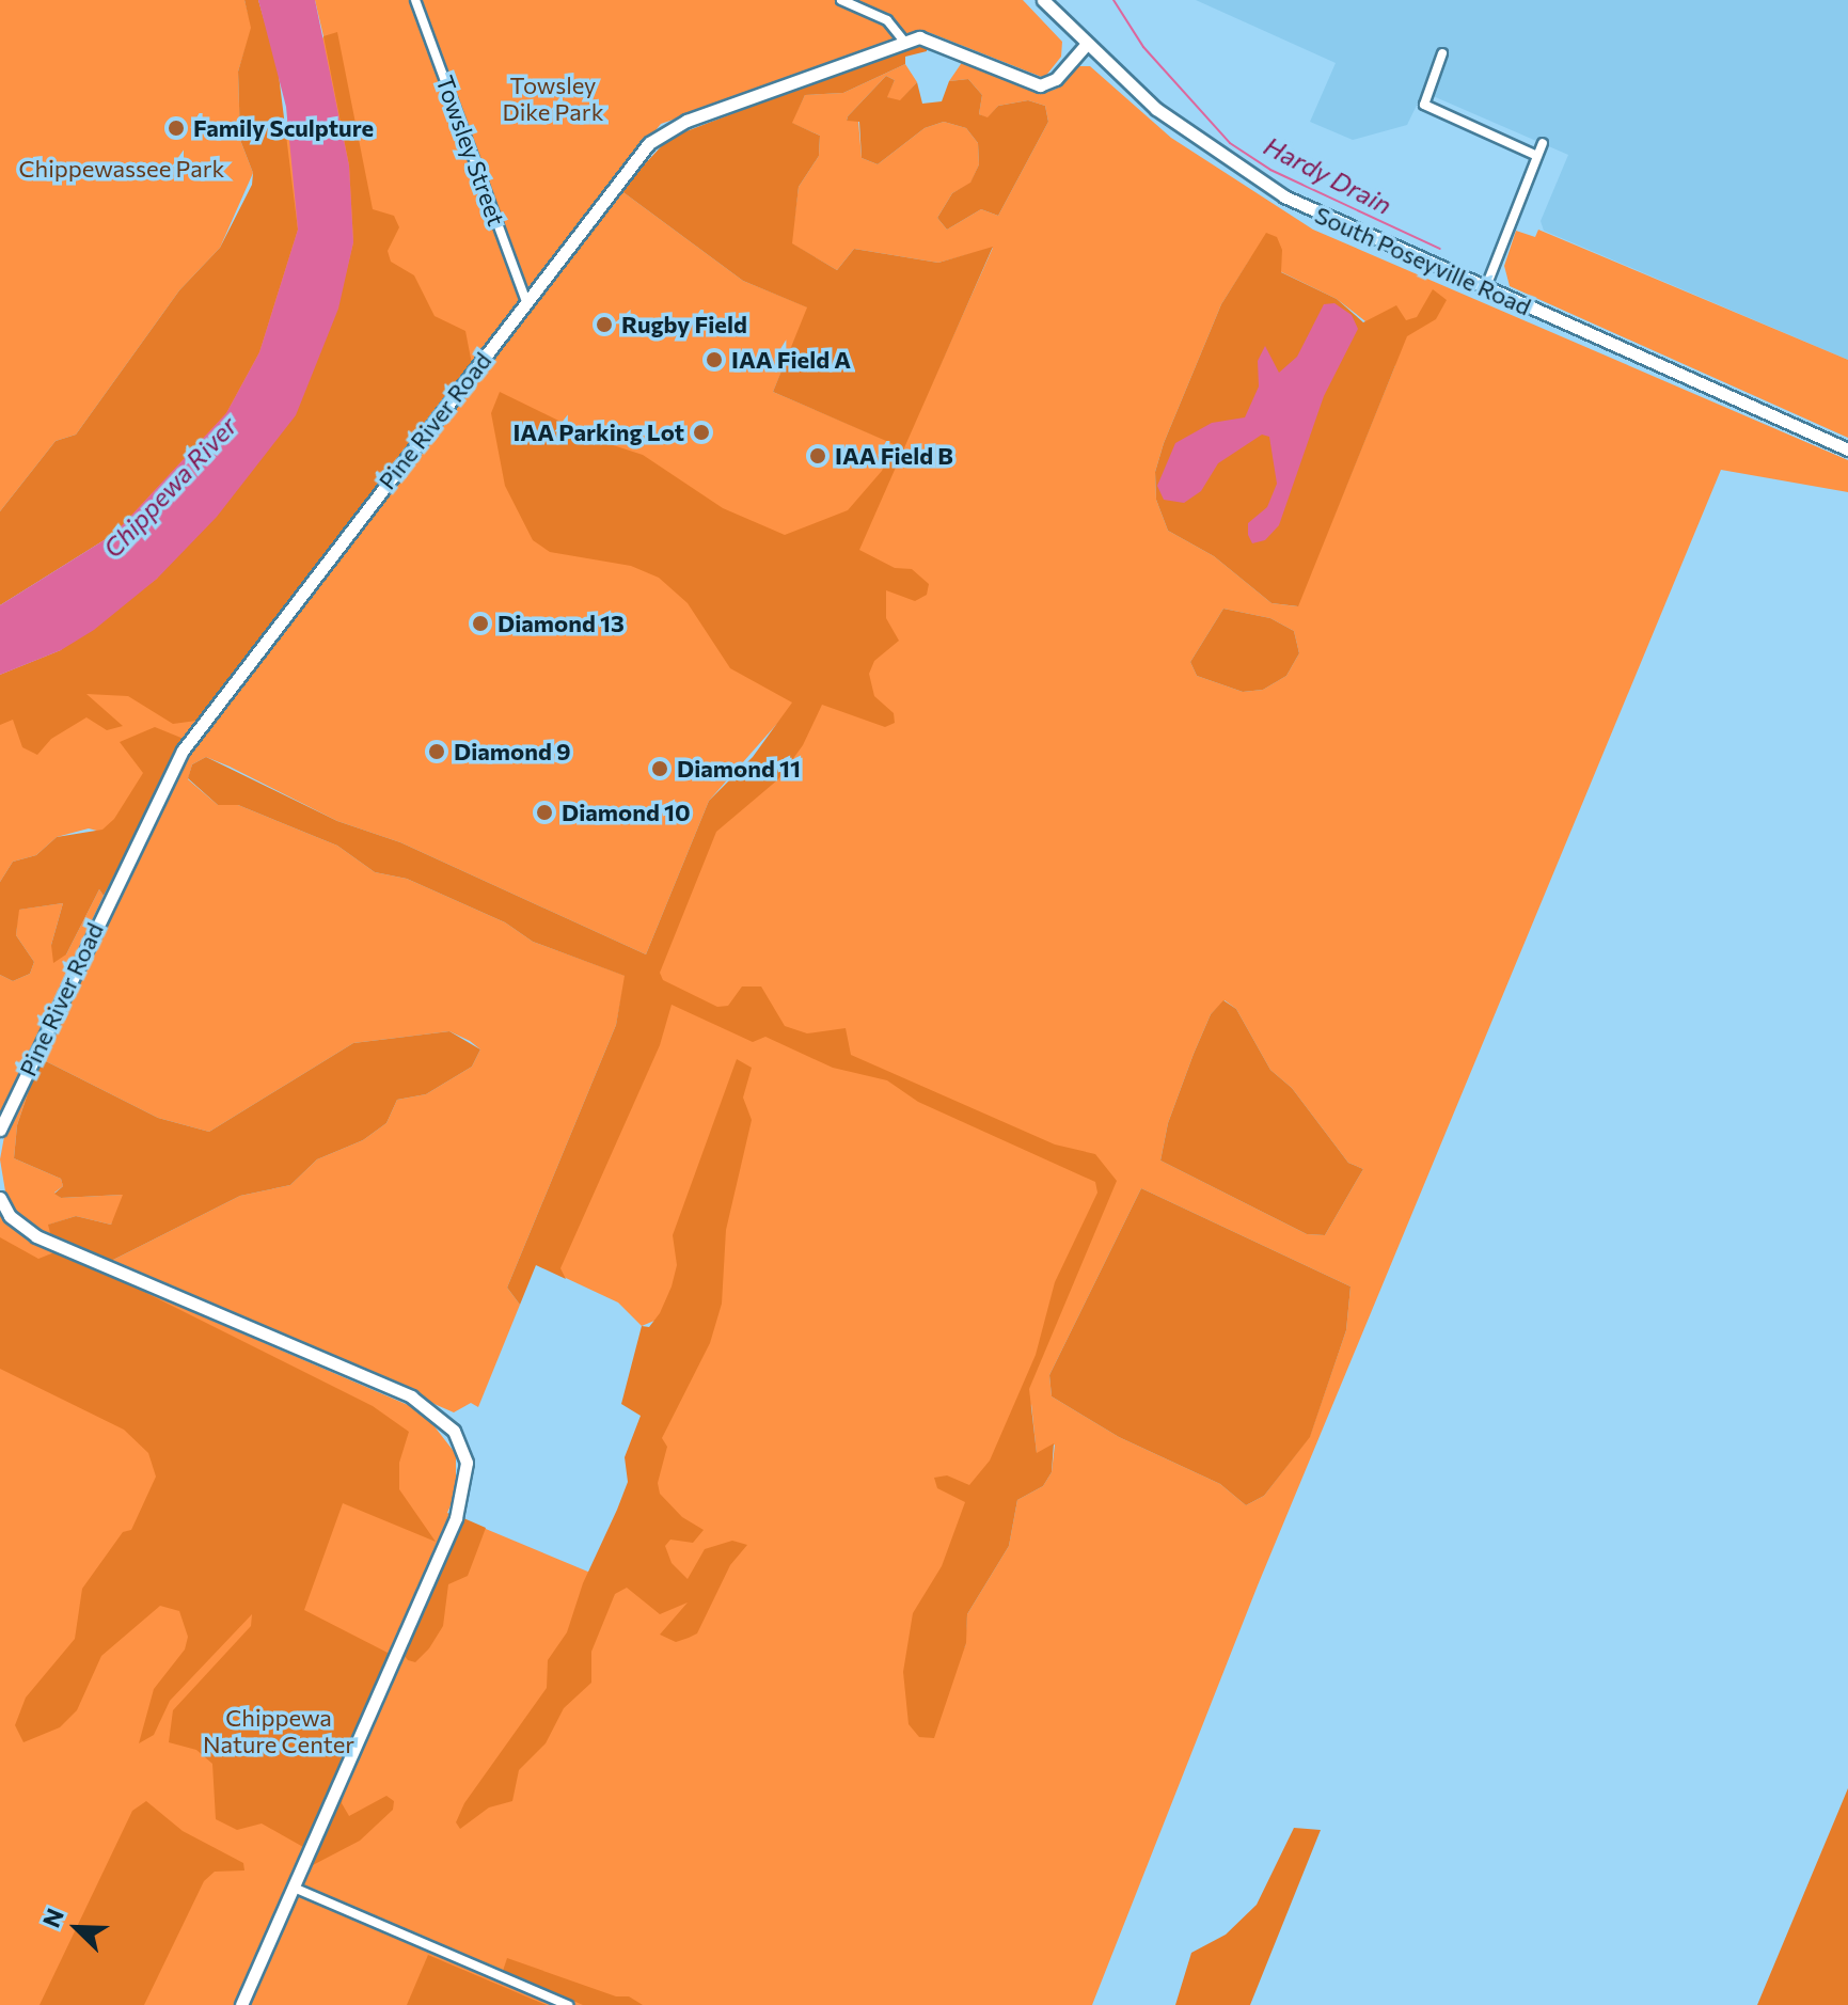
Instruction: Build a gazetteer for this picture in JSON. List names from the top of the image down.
{
  "streets": {
    "street": ["Towsley Street", "South Poseyville Road", "Pine River Road"]
  },
  "crossings": [
    ["Towsley Street", "Pine River Road"],
    ["South Poseyville Road", "Pine River Road"]
  ],
  "water": ["Hardy Drain", "Chippewa River"],
  "parks": ["Towsley Dike Park", "Chippewassee Park", "Chippewa Nature Center"],
  "places": [
    "Family Sculpture",
    "Rugby Field",
    "IAA Field A",
    "IAA Parking Lot",
    "IAA Field B",
    "Diamond 13",
    "Diamond 9",
    "Diamond 11",
    "Diamond 10"
  ],
  "north": "top left"
}
